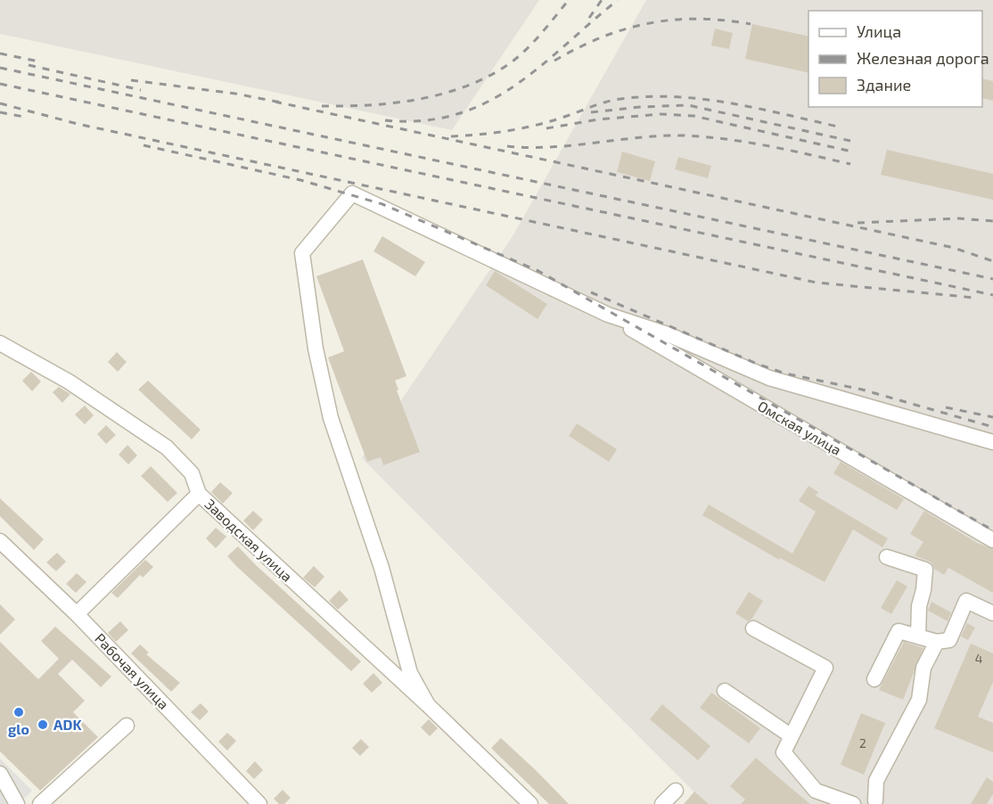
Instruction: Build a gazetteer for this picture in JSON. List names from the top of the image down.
{
  "streets": {
    "street": ["Омская улица", "Заводская улица", "Рабочая улица"]
  },
  "crossings": [
    ["Омская улица", "Заводская улица"]
  ],
  "places": ["glo", "ADK"],
  "house_numbers": ["4", "2"],
  "legend": ["Улица", "Железная дорога", "Здание"]
}
